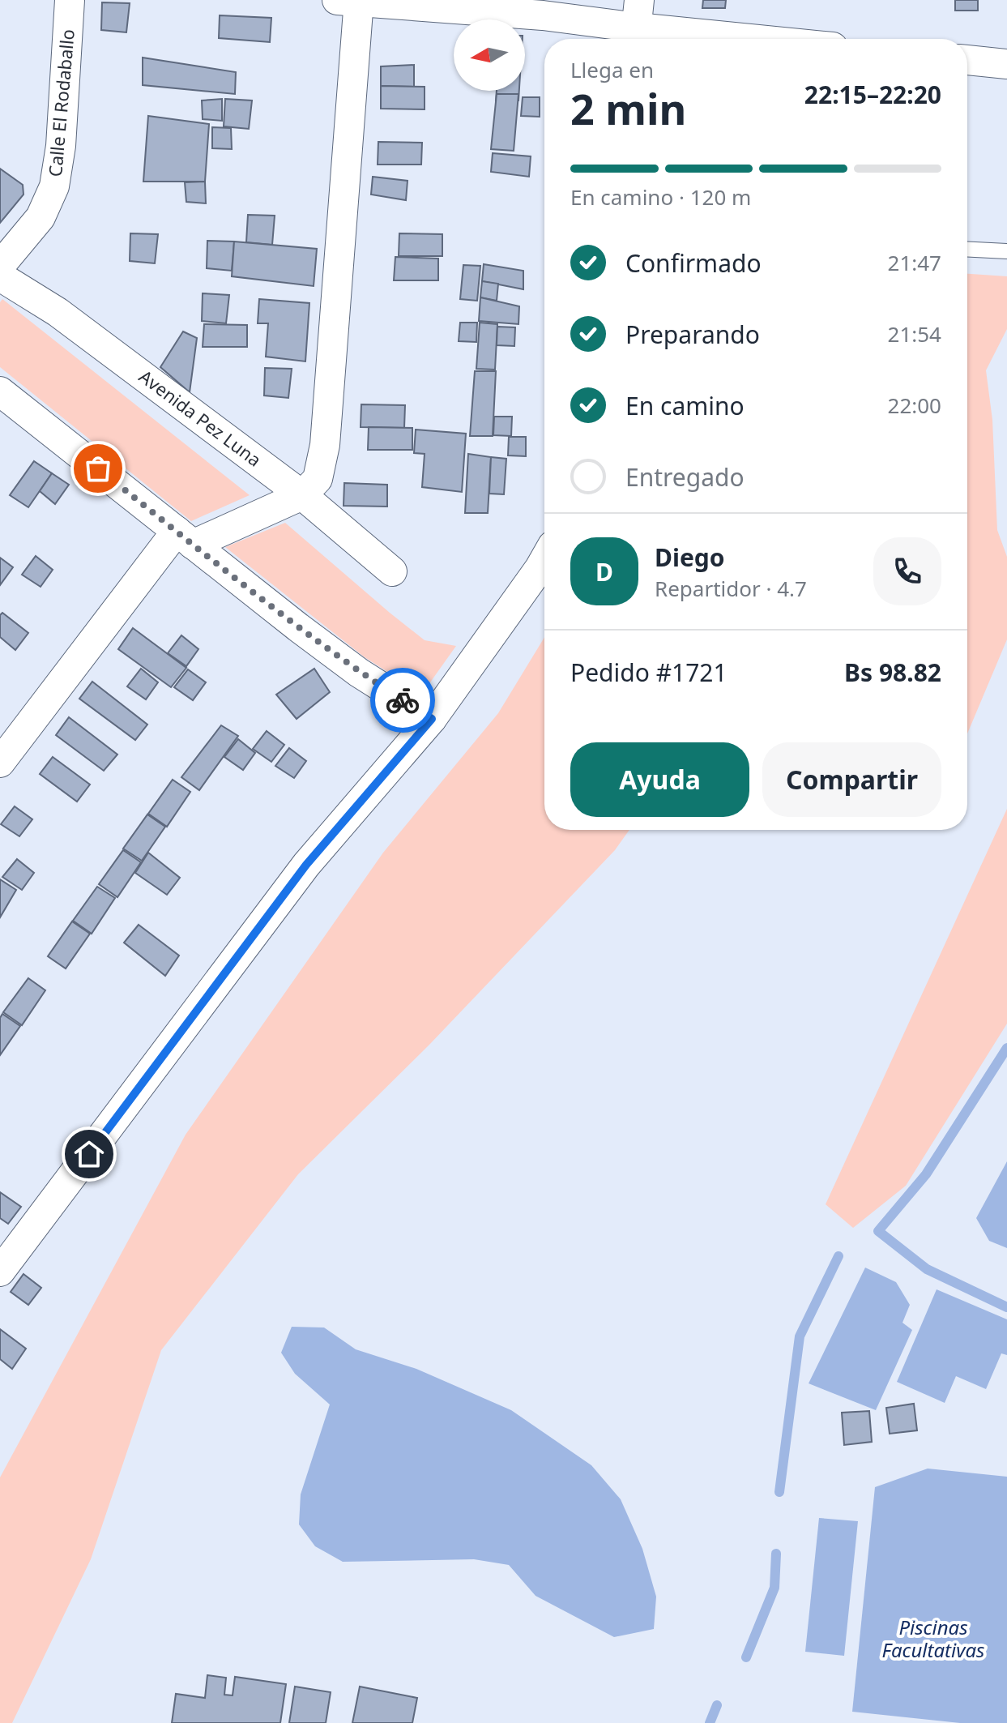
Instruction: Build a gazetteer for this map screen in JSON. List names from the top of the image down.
{
  "streets": {
    "street": ["Calle El Rodaballo", "Avenida Pez Luna"]
  },
  "water": ["Piscinas Facultativas"],
  "north": "left",
  "page": {
    "heading": ["2 min", "Llega en", "22:15–22:20"],
    "panel": [
      "Diego",
      "Repartidor · 4.7",
      "Pedido #1721",
      "Bs 98.82"
    ],
    "bar": "En camino · 120 m",
    "list": [
      ["Confirmado", "21:47"],
      ["Preparando", "21:54"],
      ["En camino", "22:00"],
      "Entregado"
    ],
    "round": "D",
    "buttons": ["Ayuda", "Compartir"]
  }
}
